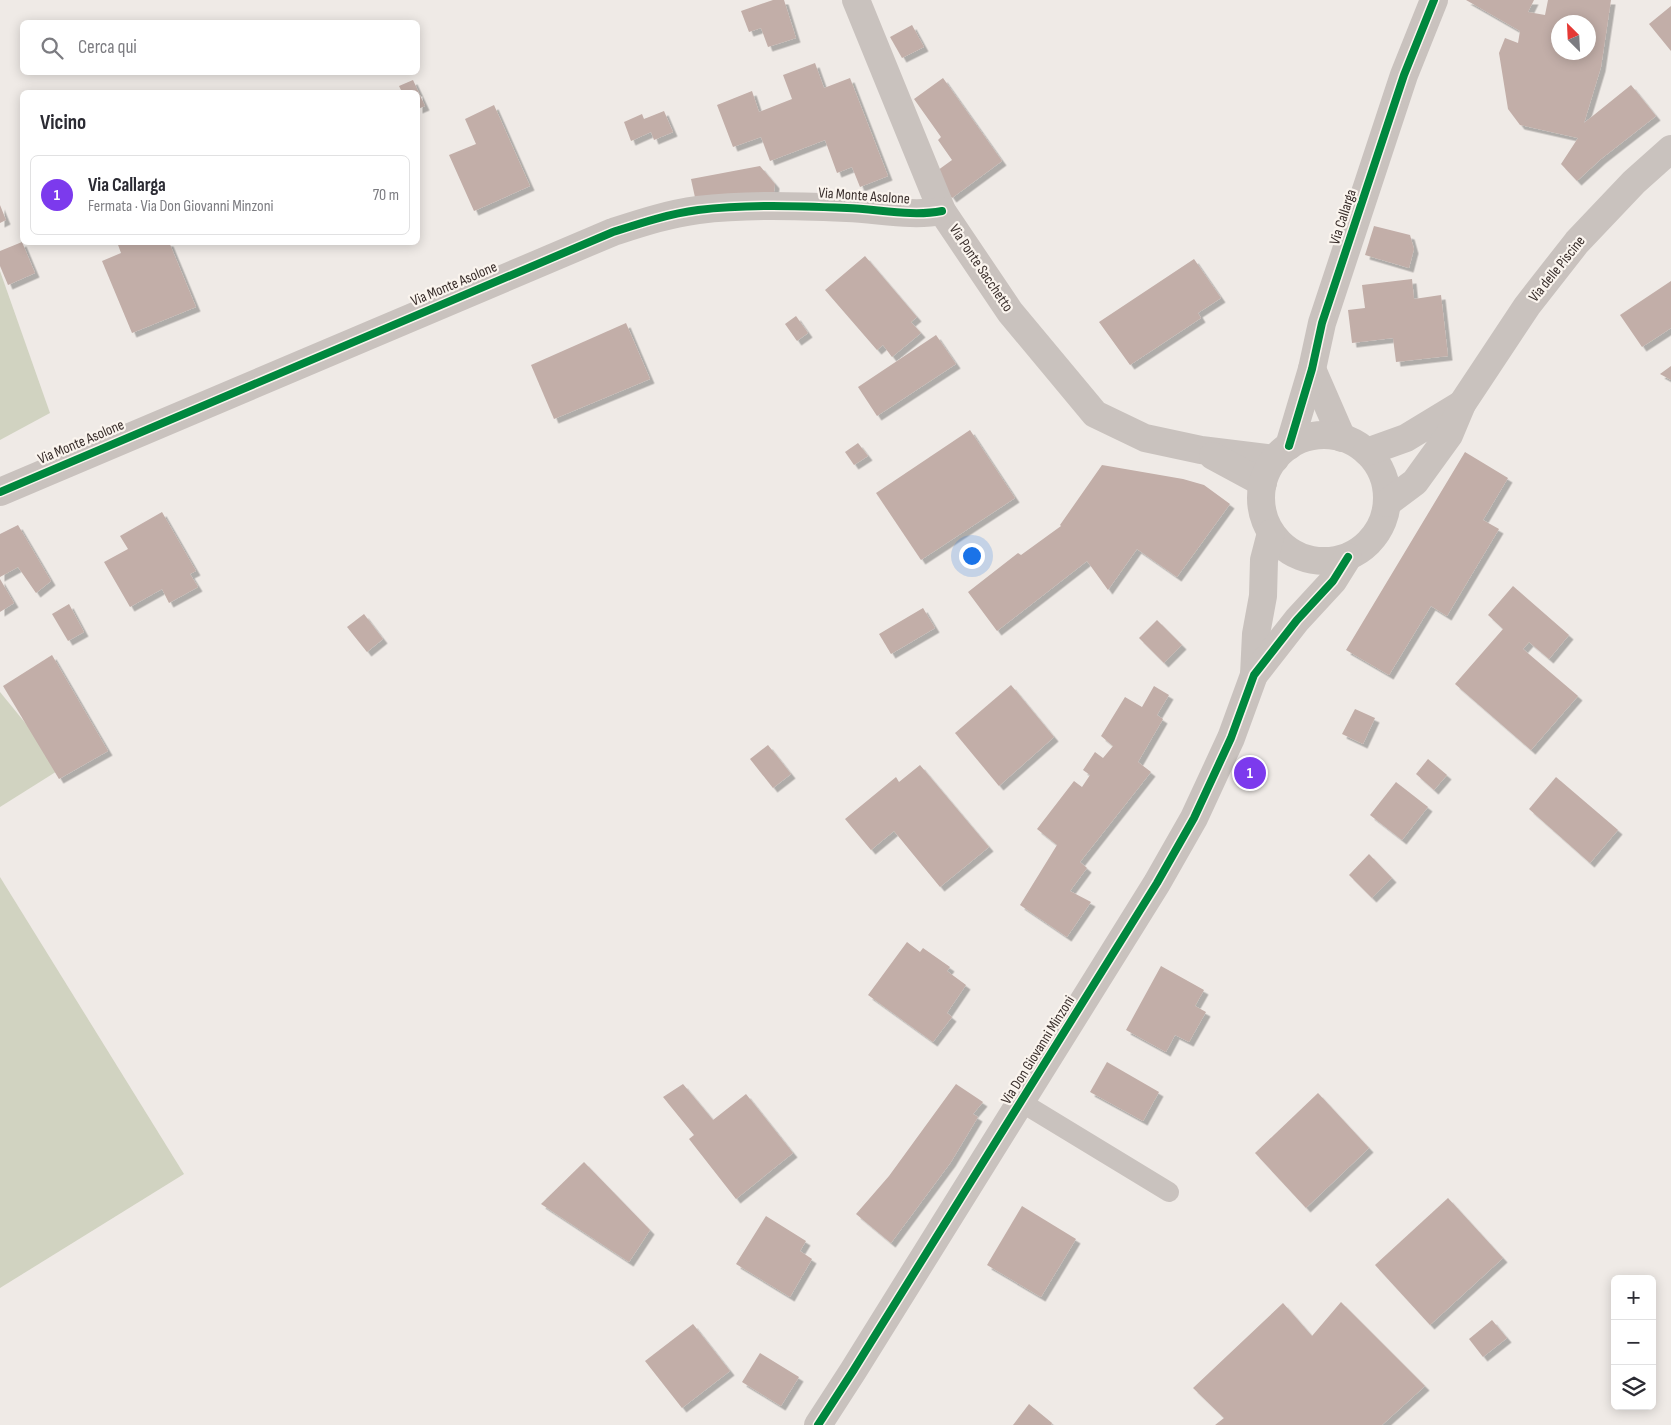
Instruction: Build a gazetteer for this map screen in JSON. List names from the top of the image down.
{
  "streets": {
    "street": [
      "Via Monte Asolone",
      "Via Callarga",
      "Via Ponte Sacchetto",
      "Via delle Piscine",
      "Via Don Giovanni Minzoni"
    ]
  },
  "crossings": [
    ["Via Monte Asolone", "Via Ponte Sacchetto"],
    ["Via Callarga", "Via Ponte Sacchetto"],
    ["Via Callarga", "Via delle Piscine"],
    ["Via Ponte Sacchetto", "Via delle Piscine"]
  ],
  "north": "top left",
  "page": {
    "search": "Cerca qui",
    "heading": "Vicino",
    "list": [
      {
        "mark": "1",
        "name": "Via Callarga",
        "note": "Fermata · Via Don Giovanni Minzoni",
        "value": "70 m"
      }
    ],
    "pins": "1",
    "map_buttons": ["+", "−"]
  }
}
